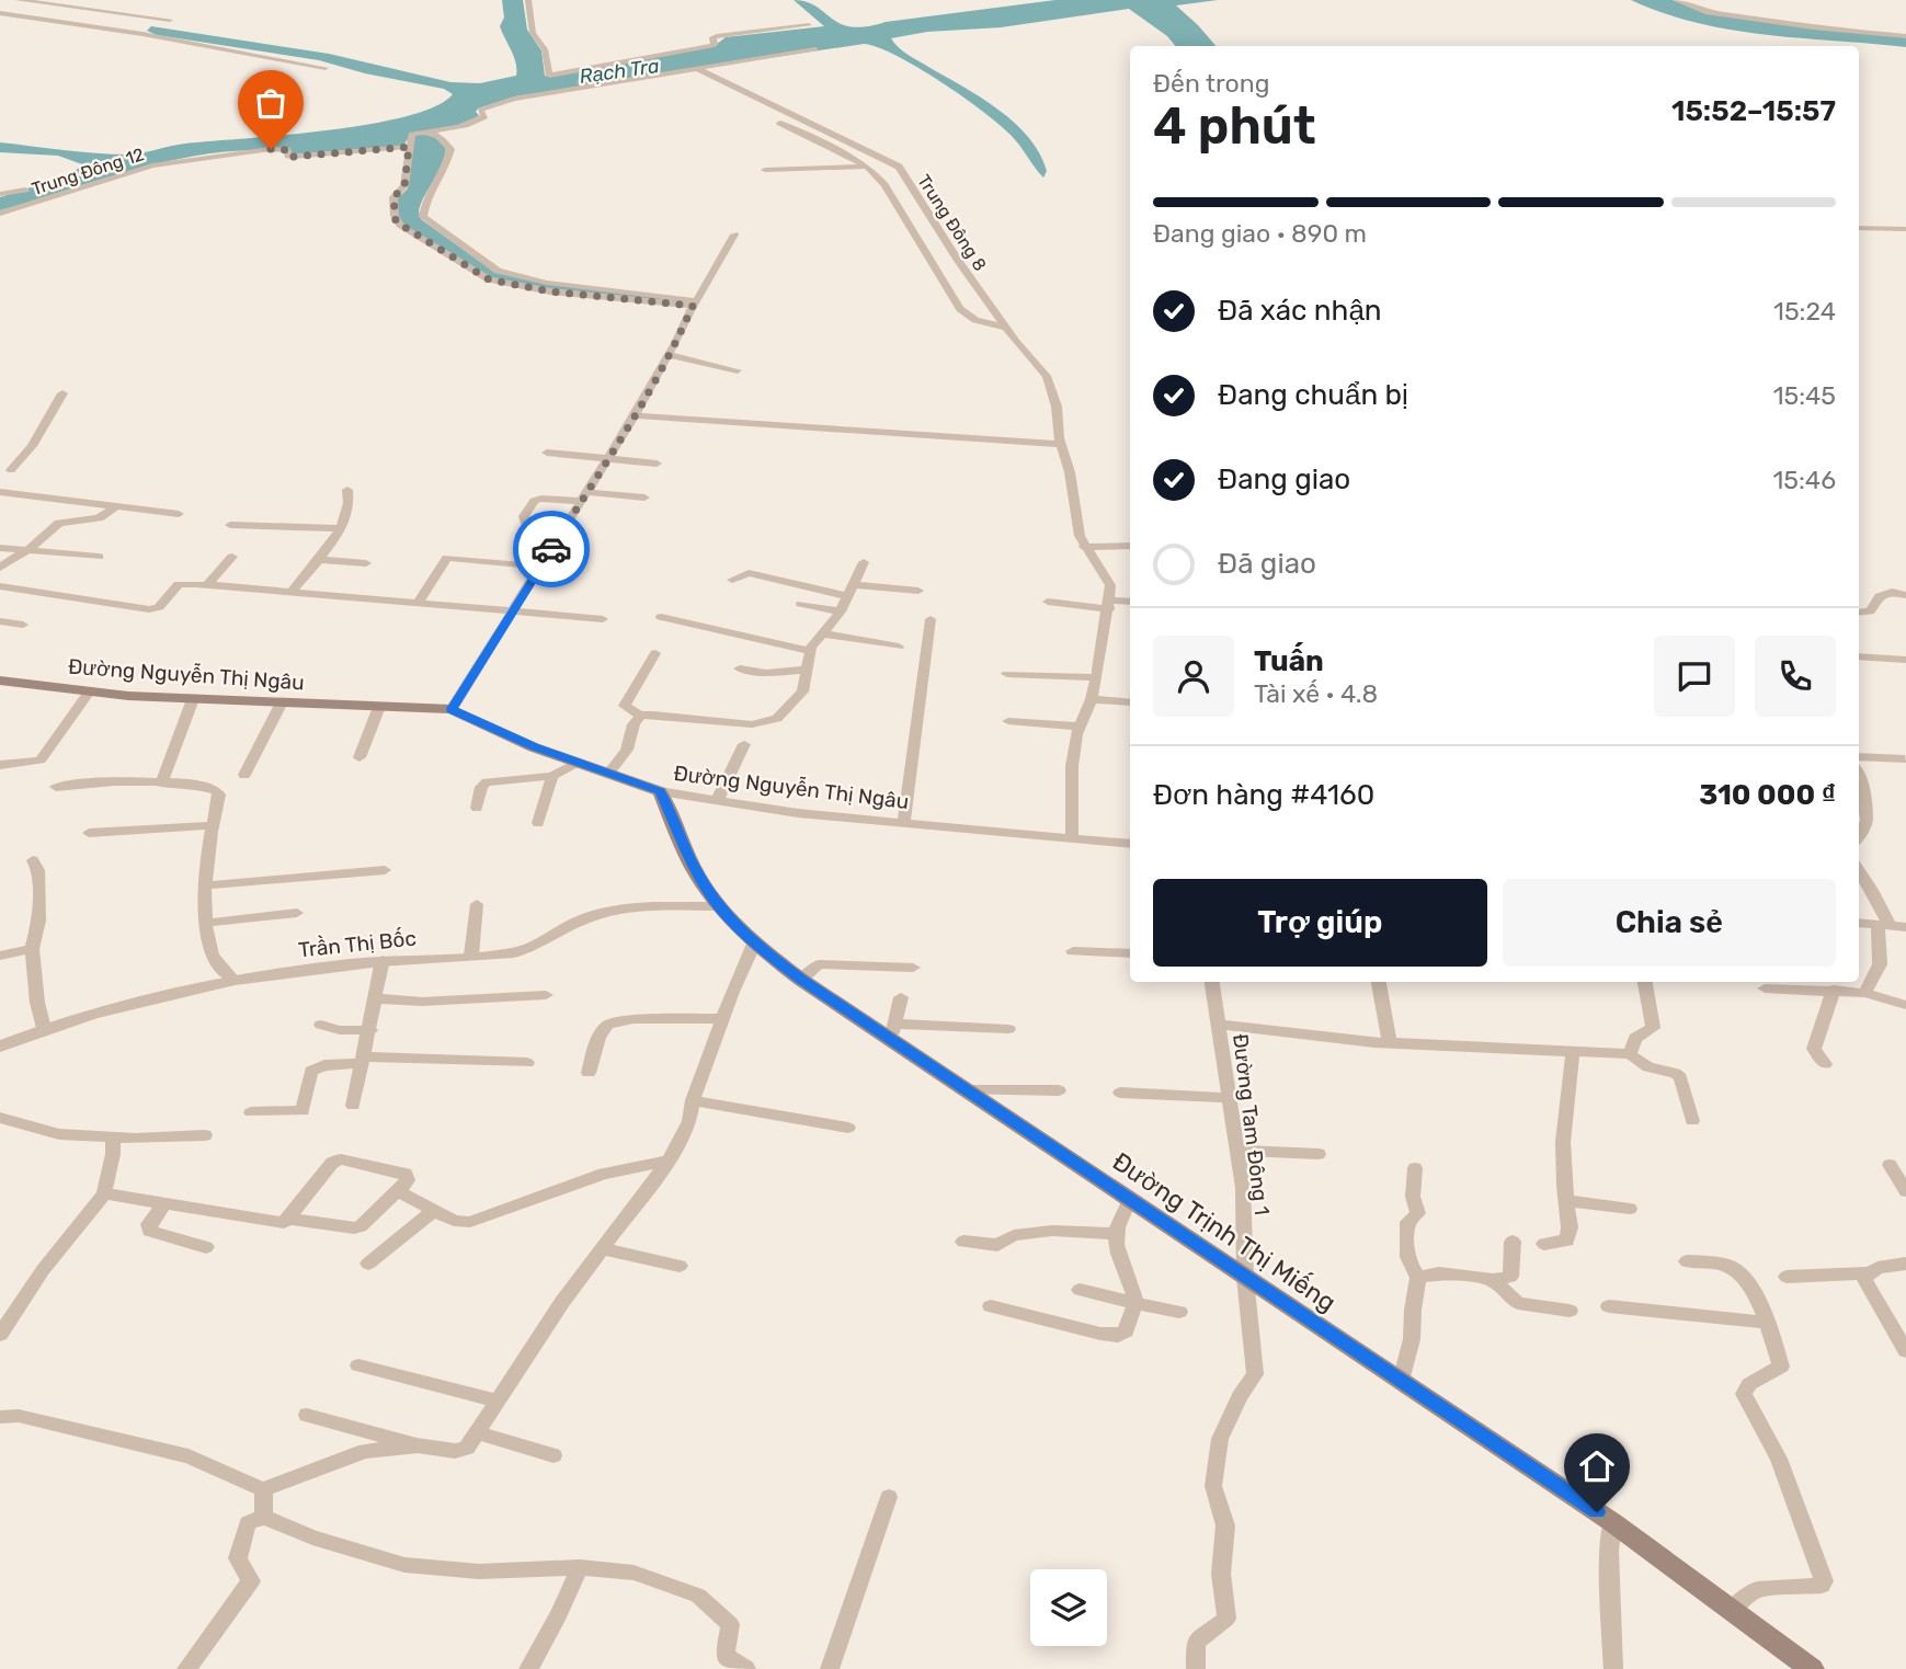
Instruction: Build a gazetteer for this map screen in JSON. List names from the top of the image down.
{
  "streets": {
    "main road": ["Đường Nguyễn Thị Ngâu", "Đường Trịnh Thị Miếng"],
    "street": [
      "Trung Đông 12",
      "Trung Đông 8",
      "Trần Thị Bốc",
      "Đường Tam Đông 1"
    ]
  },
  "crossings": [
    ["Đường Nguyễn Thị Ngâu", "Đường Trịnh Thị Miếng"],
    ["Trần Thị Bốc", "Đường Trịnh Thị Miếng"],
    ["Đường Tam Đông 1", "Đường Trịnh Thị Miếng"]
  ],
  "water": ["Rạch Tra"],
  "page": {
    "heading": ["4 phút", "Đến trong", "15:52–15:57"],
    "panel": [
      "Tuấn",
      "Tài xế · 4.8",
      "Đơn hàng #4160",
      "310 000 ₫"
    ],
    "bar": "Đang giao · 890 m",
    "list": [
      ["Đã xác nhận", "15:24"],
      ["Đang chuẩn bị", "15:45"],
      ["Đang giao", "15:46"],
      "Đã giao"
    ],
    "buttons": ["Trợ giúp", "Chia sẻ"]
  }
}
